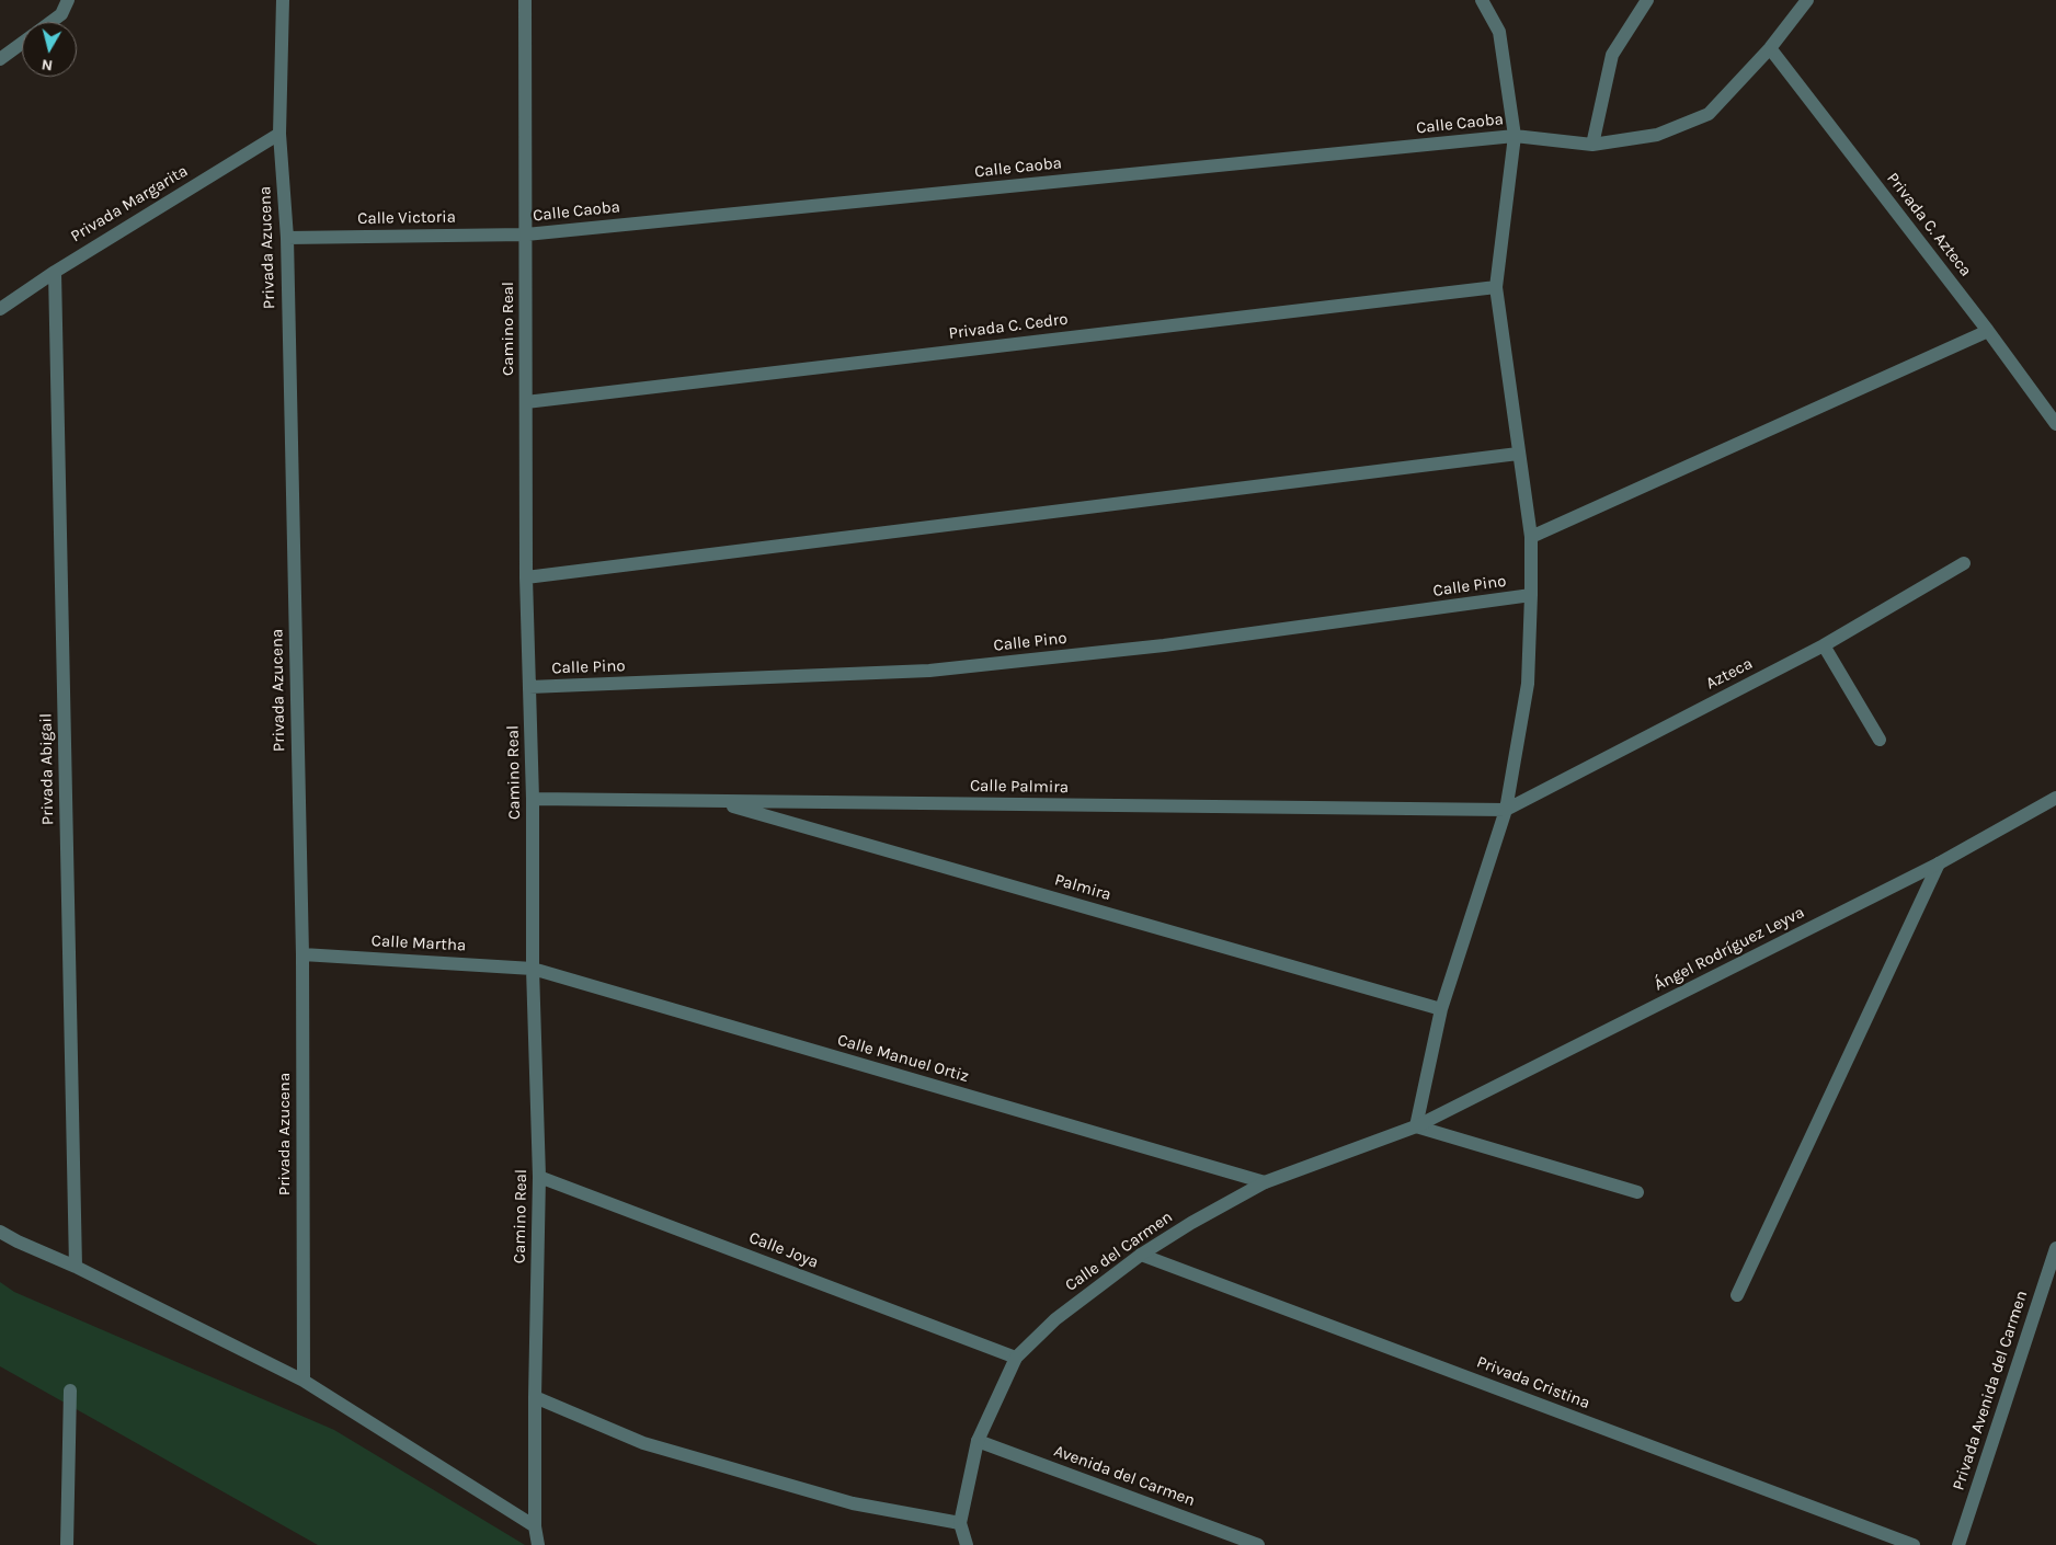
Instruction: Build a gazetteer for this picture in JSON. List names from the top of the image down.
{
  "streets": {
    "street": [
      "Calle Caoba",
      "Privada Margarita",
      "Calle Victoria",
      "Privada C. Azteca",
      "Privada Azucena",
      "Privada C. Cedro",
      "Camino Real",
      "Calle Pino",
      "Azteca",
      "Privada Abigail",
      "Calle Palmira",
      "Palmira",
      "Calle Martha",
      "Ángel Rodríguez Leyva",
      "Calle Manuel Ortiz",
      "Calle Joya",
      "Calle del Carmen",
      "Privada Cristina",
      "Privada Avenida del Carmen",
      "Avenida del Carmen"
    ]
  },
  "crossings": [
    ["Calle Caoba", "Calle Victoria"],
    ["Calle Caoba", "Privada C. Azteca"],
    ["Calle Caoba", "Camino Real"],
    ["Privada Margarita", "Privada Azucena"],
    ["Privada Margarita", "Privada Abigail"],
    ["Calle Victoria", "Privada Azucena"],
    ["Calle Victoria", "Camino Real"],
    ["Privada Azucena", "Calle Martha"],
    ["Privada C. Cedro", "Camino Real"],
    ["Camino Real", "Calle Pino"],
    ["Camino Real", "Calle Palmira"],
    ["Camino Real", "Calle Martha"],
    ["Camino Real", "Calle Manuel Ortiz"],
    ["Camino Real", "Calle Joya"],
    ["Azteca", "Calle Palmira"],
    ["Calle Palmira", "Palmira"],
    ["Calle Martha", "Calle Manuel Ortiz"],
    ["Ángel Rodríguez Leyva", "Calle del Carmen"],
    ["Calle Manuel Ortiz", "Calle del Carmen"],
    ["Calle Joya", "Calle del Carmen"],
    ["Calle del Carmen", "Privada Cristina"],
    ["Calle del Carmen", "Avenida del Carmen"]
  ],
  "north": "bottom"
}
